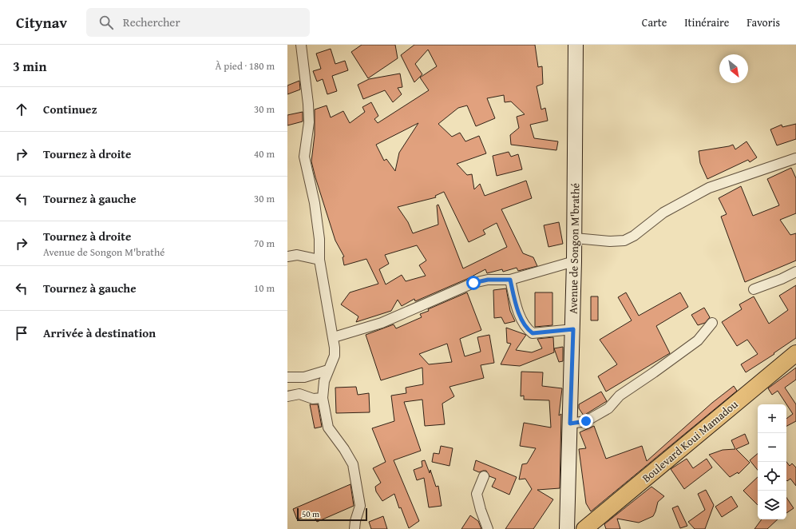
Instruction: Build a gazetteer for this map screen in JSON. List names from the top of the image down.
{
  "streets": {
    "main road": ["Boulevard Koui Mamadou"],
    "street": ["Avenue de Songon M'brathé"]
  },
  "scale_bar": "50 m",
  "north": "bottom right",
  "page": {
    "header": "Citynav",
    "search": "Rechercher",
    "nav": ["Carte", "Itinéraire", "Favoris"],
    "heading": ["3 min", "À pied · 180 m"],
    "list": [
      ["Continuez", "30 m"],
      ["Tournez à droite", "40 m"],
      ["Tournez à gauche", "30 m"],
      ["Tournez à droite", "Avenue de Songon M'brathé", "70 m"],
      ["Tournez à gauche", "10 m"],
      "Arrivée à destination"
    ],
    "map_buttons": ["+", "−"],
    "scale": "50 m"
  }
}
